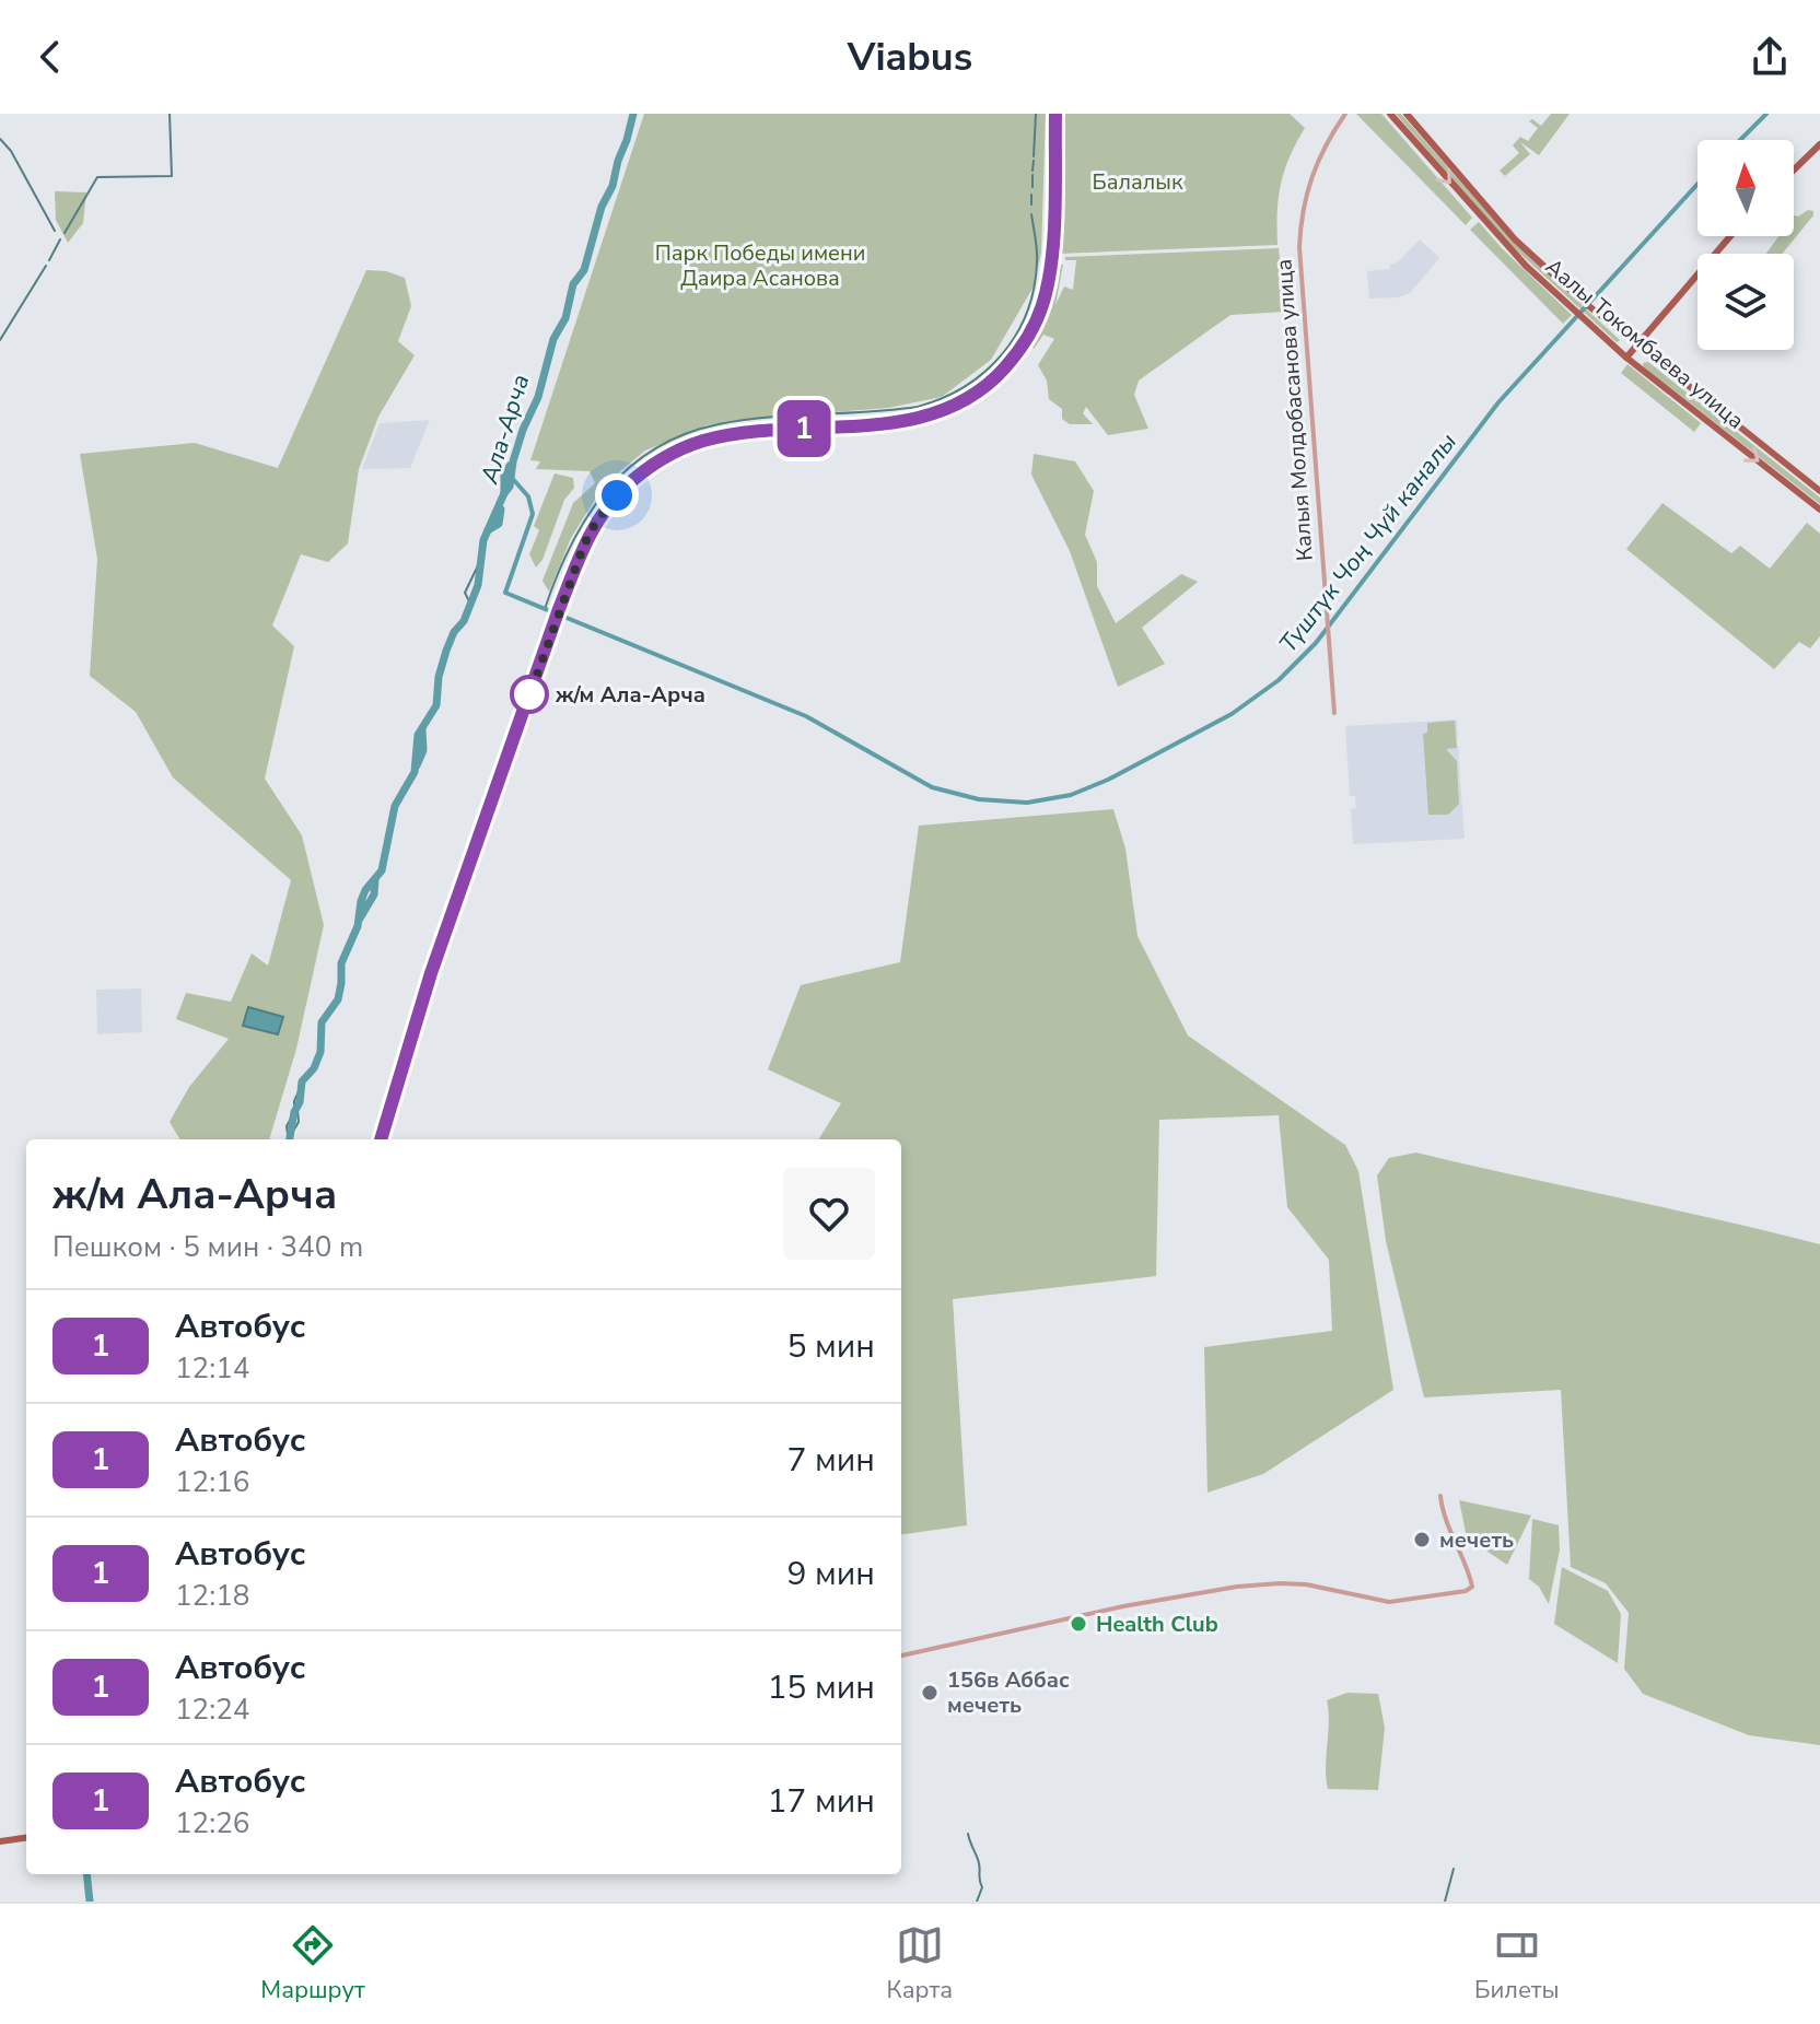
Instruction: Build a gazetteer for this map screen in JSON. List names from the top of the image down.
{
  "streets": {
    "main road": ["Аалы Токомбаева улица"],
    "street": ["Калыя Молдобасанова улица"]
  },
  "water": ["Ала-Арча", "Түштүк Чоң Чүй каналы"],
  "parks": ["Балалык", "Парк Победы имени Даира Асанова"],
  "places": [
    "ж/м Ала-Арча",
    "мечеть",
    "Health Club",
    "156в Аббас мечеть"
  ],
  "lines": ["bus line 1"],
  "north": "top",
  "page": {
    "header": "Viabus",
    "on_map": "1",
    "heading": ["ж/м Ала-Арча", "Пешком · 5 мин · 340 m"],
    "list": [
      {
        "mark": "1",
        "name": "Автобус",
        "note": "12:14",
        "value": "5 мин"
      },
      {
        "mark": "1",
        "name": "Автобус",
        "note": "12:16",
        "value": "7 мин"
      },
      {
        "mark": "1",
        "name": "Автобус",
        "note": "12:18",
        "value": "9 мин"
      },
      {
        "mark": "1",
        "name": "Автобус",
        "note": "12:24",
        "value": "15 мин"
      },
      {
        "mark": "1",
        "name": "Автобус",
        "note": "12:26",
        "value": "17 мин"
      }
    ],
    "tabs": ["Маршрут", "Карта", "Билеты"]
  }
}
